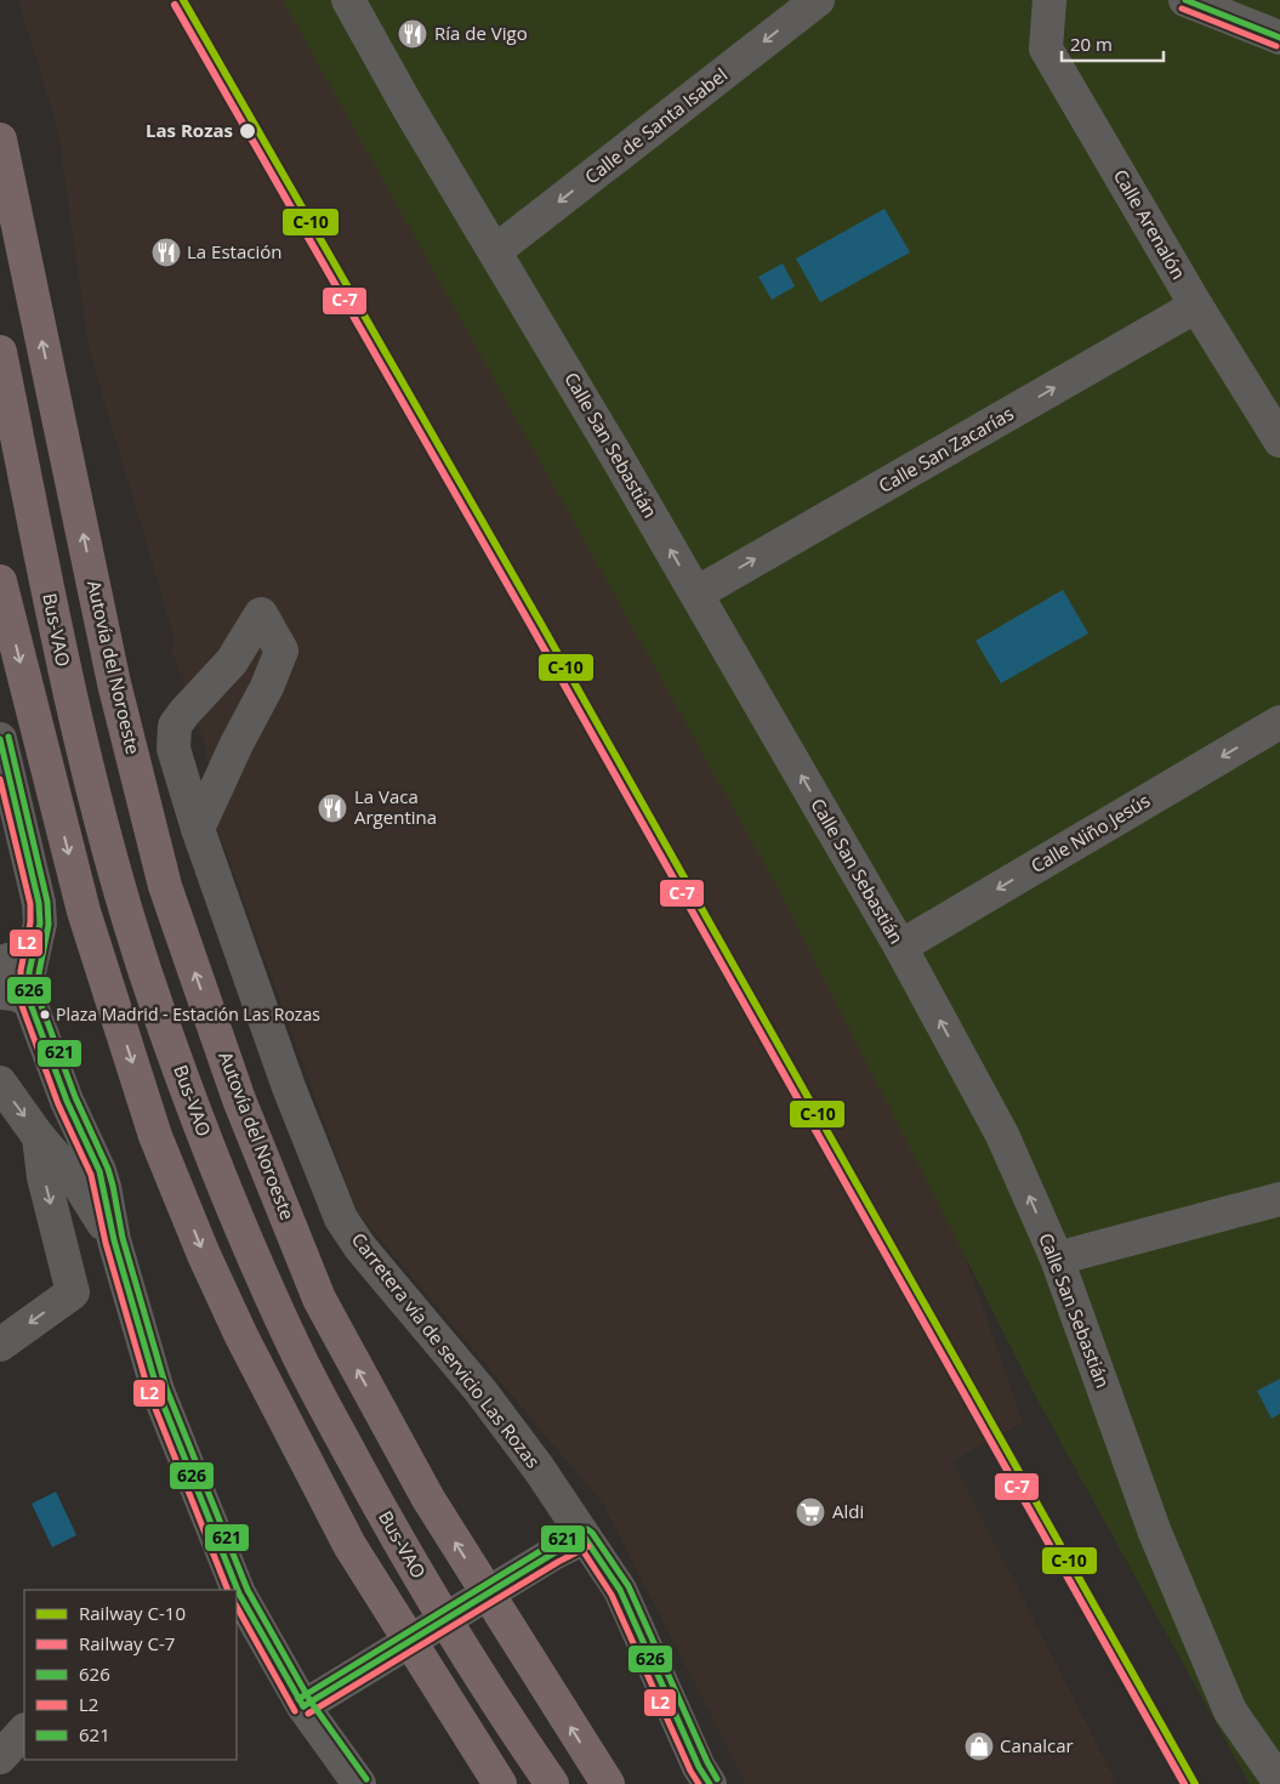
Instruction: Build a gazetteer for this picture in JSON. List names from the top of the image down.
{
  "streets": {
    "highway": ["Bus-VAO", "Autovía del Noroeste"],
    "street": [
      "Calle de Santa Isabel",
      "Calle Arenalón",
      "Calle San Sebastián",
      "Calle San Zacarías",
      "Calle Niño Jesús",
      "Carretera vía de servicio Las Rozas"
    ]
  },
  "crossings": [
    ["Calle de Santa Isabel", "Calle San Sebastián"],
    ["Calle Arenalón", "Calle San Zacarías"],
    ["Calle San Sebastián", "Calle San Zacarías"],
    ["Calle San Sebastián", "Calle Niño Jesús"]
  ],
  "one_way": [
    "Calle de Santa Isabel",
    "Calle San Sebastián",
    "Calle San Zacarías",
    "Calle Niño Jesús"
  ],
  "places": {
    "restaurant": ["Ría de Vigo", "La Estación", "La Vaca Argentina"],
    "other": ["Las Rozas", "Plaza Madrid - Estación Las Rozas"],
    "supermarket": ["Aldi"],
    "shop": ["Canalcar"]
  },
  "lines": [
    "rail line C-10",
    "transit line 626",
    "rail line C-7",
    "transit line L2",
    "transit line 621"
  ],
  "legend": [
    "Railway C-10",
    "Railway C-7",
    "626",
    "L2",
    "621"
  ],
  "scale_bar": "20 m"
}
